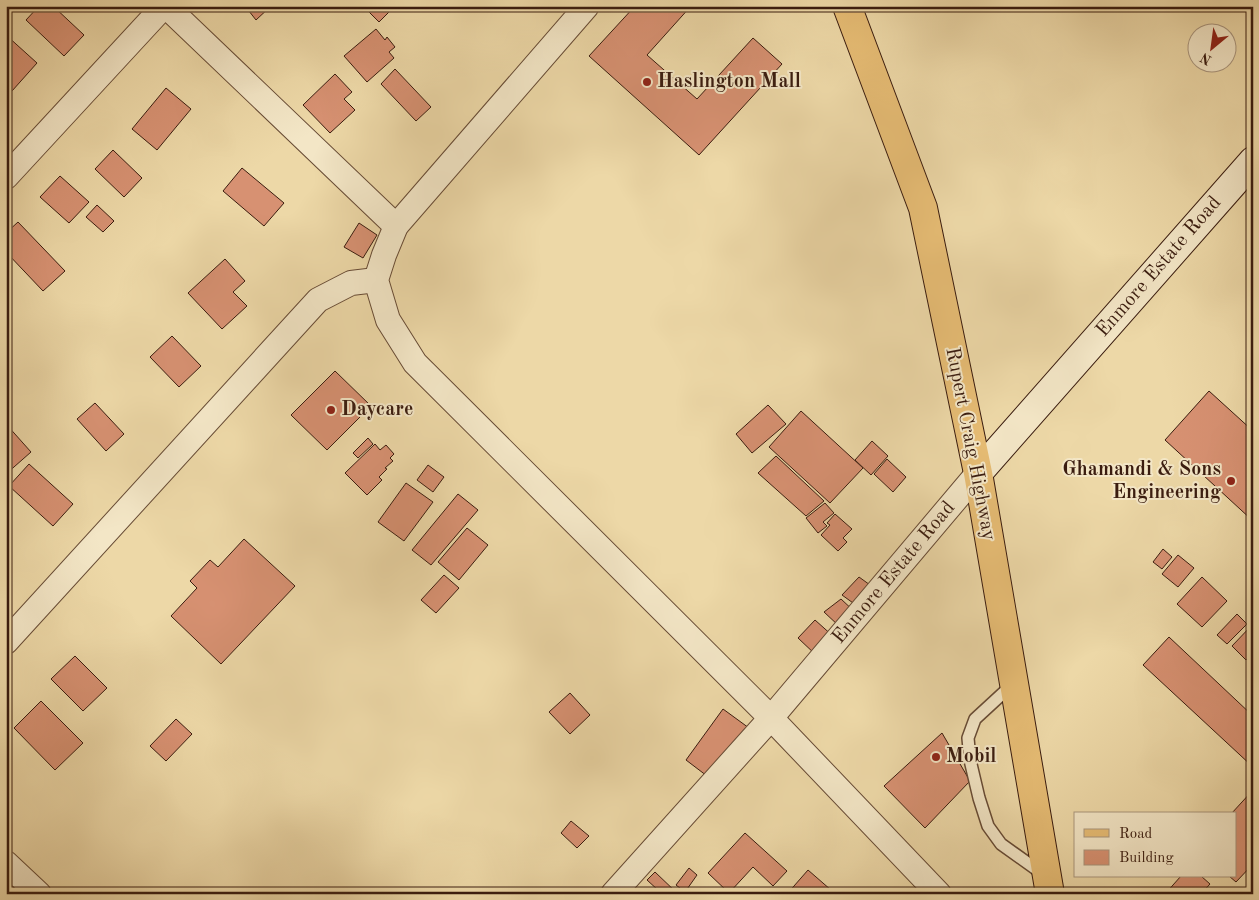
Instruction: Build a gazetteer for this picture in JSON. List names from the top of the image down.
{
  "streets": {
    "main road": ["Enmore Estate Road", "Rupert Craig Highway"]
  },
  "crossings": [
    ["Enmore Estate Road", "Rupert Craig Highway"]
  ],
  "places": [
    "Haslington Mall",
    "Daycare",
    "Ghamandi & Sons Engineering",
    "Mobil"
  ],
  "legend": ["Road", "Building"],
  "north": "bottom left"
}
